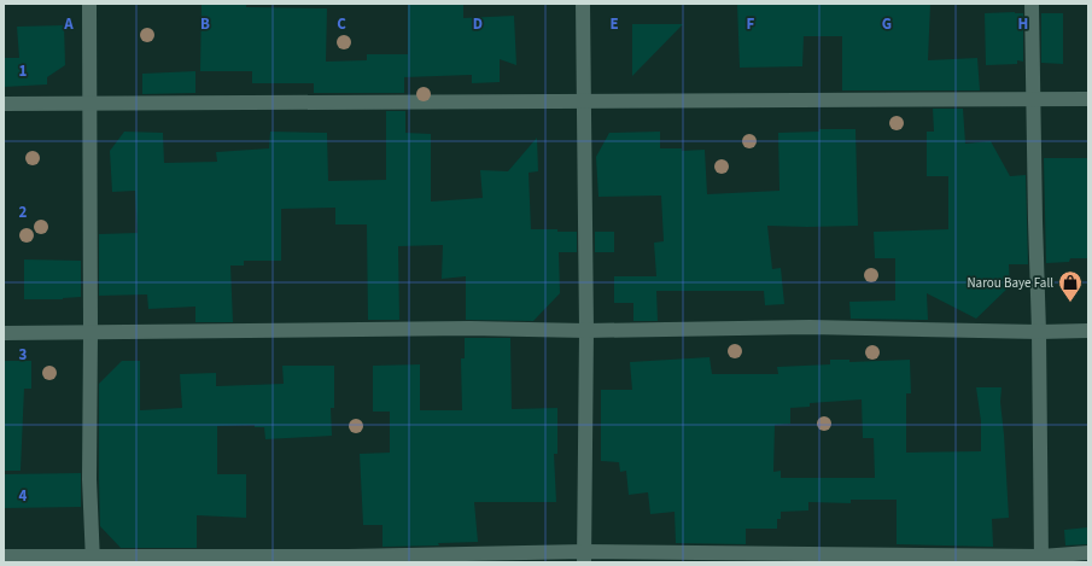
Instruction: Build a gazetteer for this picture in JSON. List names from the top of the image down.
{
  "places": {
    "shop": ["Narou Baye Fall"]
  },
  "grid": {
    "columns": [
      "A",
      "B",
      "C",
      "D",
      "E",
      "F",
      "G",
      "H"
    ],
    "rows": [
      "1",
      "2",
      "3",
      "4"
    ]
  }
}
